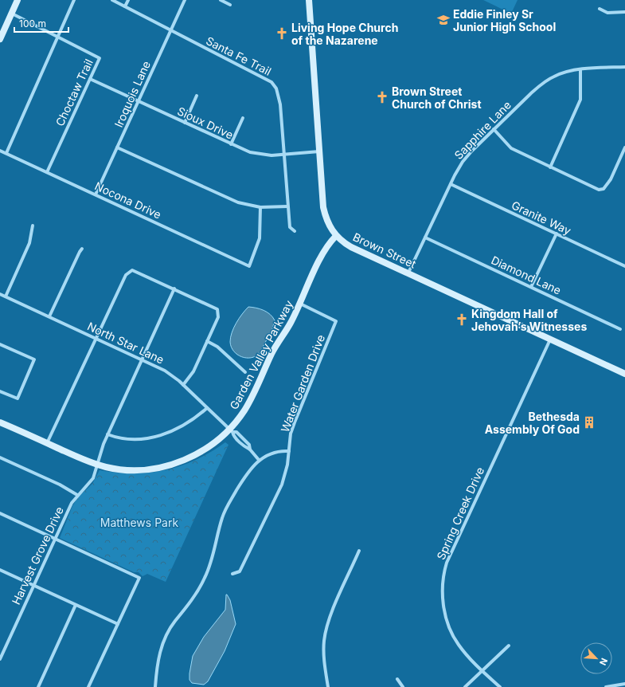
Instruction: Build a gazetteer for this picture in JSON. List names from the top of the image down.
{
  "streets": {
    "main road": ["Brown Street", "Garden Valley Parkway"],
    "street": [
      "Santa Fe Trail",
      "Choctaw Trail",
      "Iroquois Lane",
      "Sioux Drive",
      "Sapphire Lane",
      "Nocona Drive",
      "Granite Way",
      "Diamond Lane",
      "North Star Lane",
      "Water Garden Drive",
      "Spring Creek Drive",
      "Harvest Grove Drive"
    ]
  },
  "crossings": [
    ["Santa Fe Trail", "Iroquois Lane"],
    ["Santa Fe Trail", "Sioux Drive"],
    ["Choctaw Trail", "Sioux Drive"],
    ["Choctaw Trail", "Nocona Drive"],
    ["Iroquois Lane", "Sioux Drive"],
    ["Iroquois Lane", "Nocona Drive"],
    ["Sioux Drive", "Brown Street"],
    ["Sapphire Lane", "Granite Way"],
    ["Sapphire Lane", "Brown Street"],
    ["Sapphire Lane", "Diamond Lane"],
    ["Brown Street", "Garden Valley Parkway"],
    ["Brown Street", "Spring Creek Drive"],
    ["North Star Lane", "Garden Valley Parkway"],
    ["North Star Lane", "Harvest Grove Drive"],
    ["Garden Valley Parkway", "Water Garden Drive"],
    ["Garden Valley Parkway", "Harvest Grove Drive"]
  ],
  "parks": ["Matthews Park"],
  "places": {
    "school or university": ["Eddie Finley Sr Junior High School"],
    "church": ["Living Hope Church of the Nazarene", "Brown Street Church of Christ", "Kingdom Hall of Jehovah’s Witnesses"],
    "building": ["Bethesda Assembly Of God"]
  },
  "scale_bar": "100 m",
  "north": "bottom right"
}
